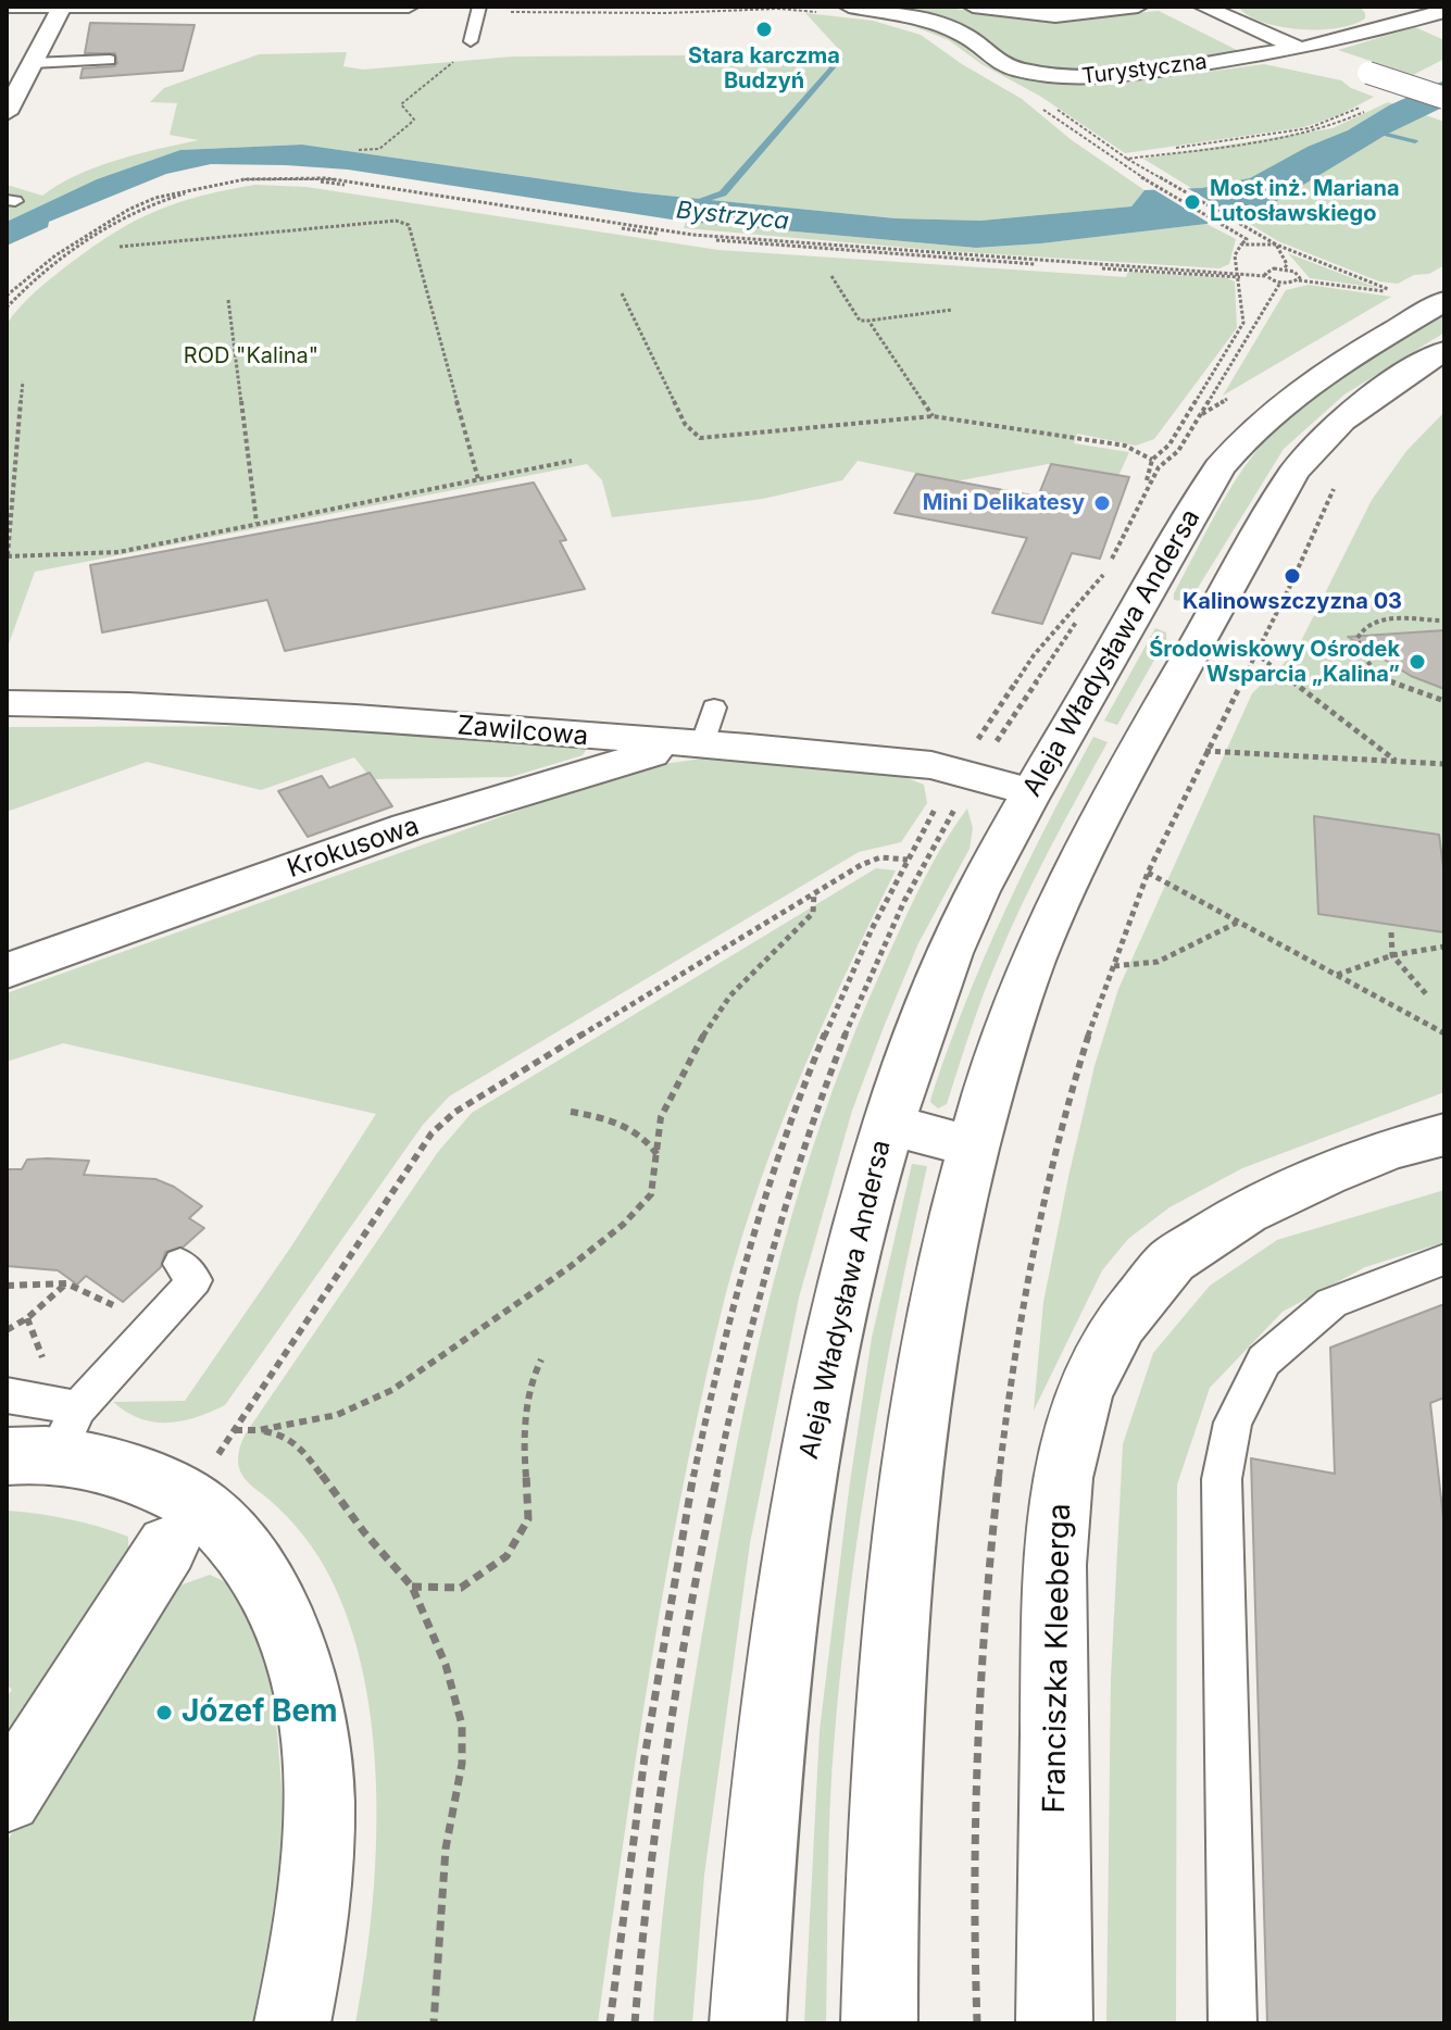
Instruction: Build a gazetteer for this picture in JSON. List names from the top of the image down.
{
  "streets": {
    "main road": [
      "Turystyczna",
      "Aleja Władysława Andersa",
      "Zawilcowa",
      "Krokusowa",
      "Franciszka Kleeberga"
    ]
  },
  "crossings": [
    ["Aleja Władysława Andersa", "Zawilcowa"],
    ["Zawilcowa", "Krokusowa"]
  ],
  "water": ["Bystrzyca"],
  "parks": ["ROD \"Kalina\""],
  "places": [
    "Stara karczma Budzyń",
    "Most inż. Mariana Lutosławskiego",
    "Mini Delikatesy",
    "Kalinowszczyzna 03",
    "Środowiskowy Ośrodek Wsparcia „Kalina”",
    "Józef Bem"
  ]
}
